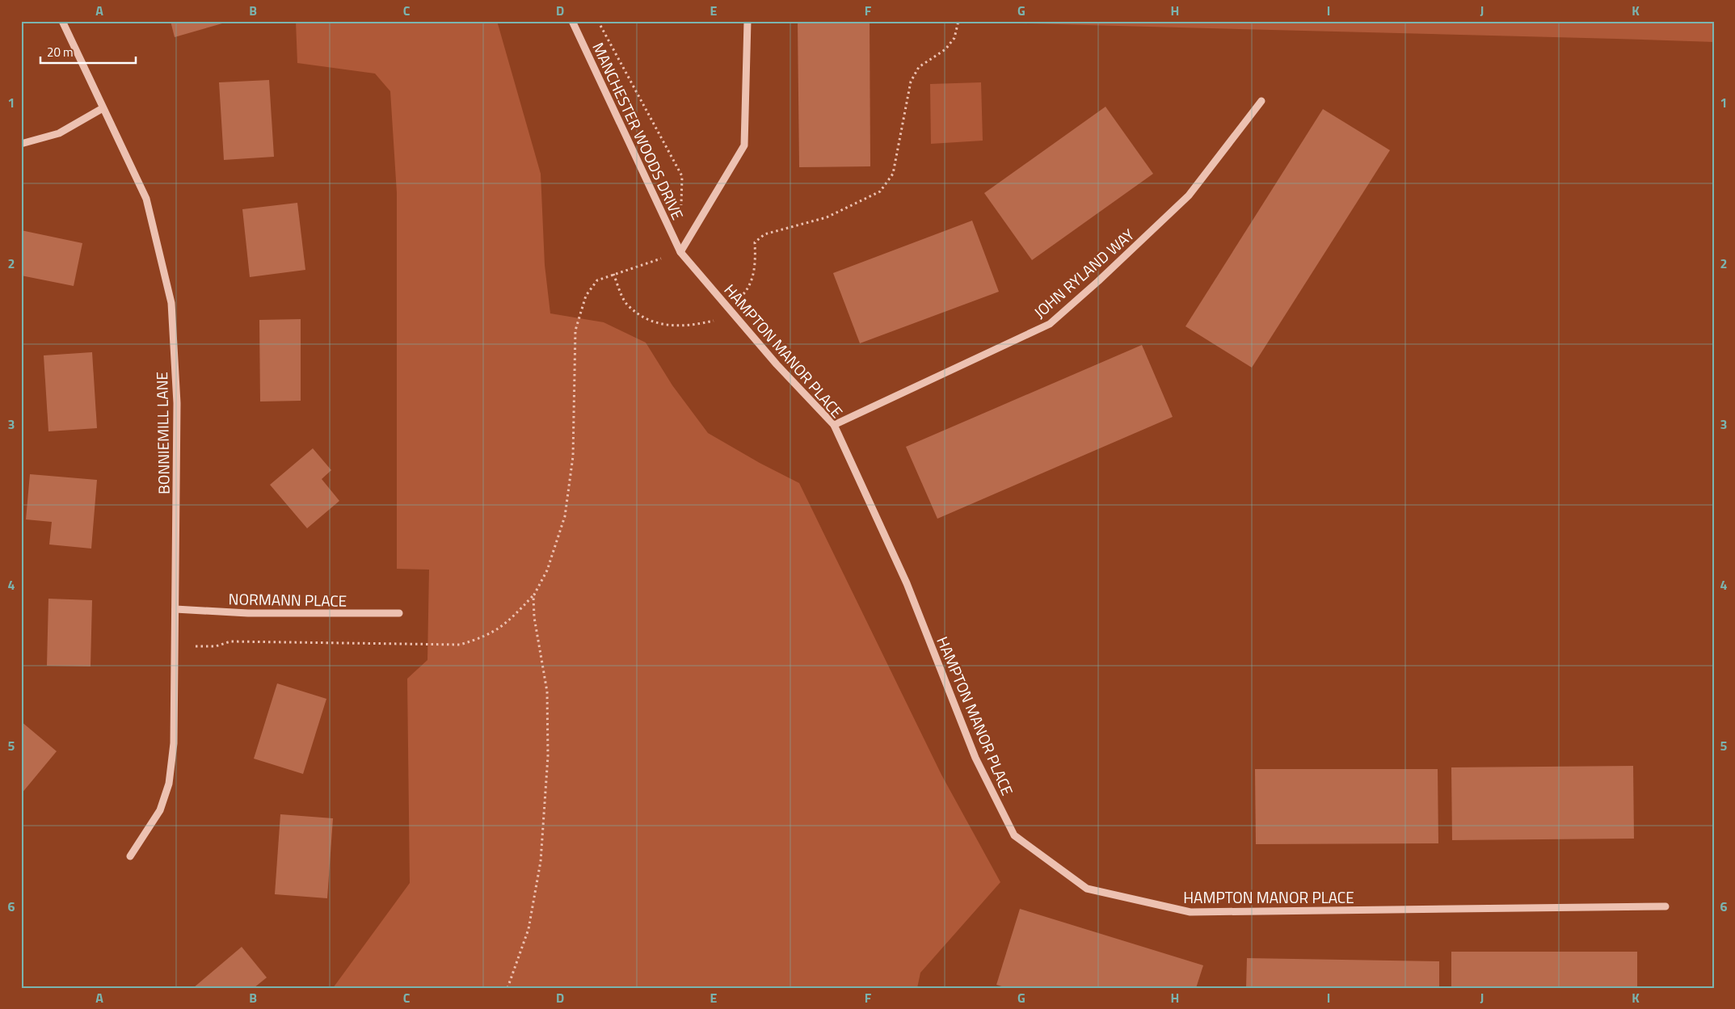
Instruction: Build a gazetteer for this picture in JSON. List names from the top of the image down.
{
  "streets": {
    "street": [
      "MANCHESTER WOODS DRIVE",
      "JOHN RYLAND WAY",
      "HAMPTON MANOR PLACE",
      "BONNIEMILL LANE",
      "NORMANN PLACE"
    ]
  },
  "crossings": [
    ["MANCHESTER WOODS DRIVE", "HAMPTON MANOR PLACE"],
    ["JOHN RYLAND WAY", "HAMPTON MANOR PLACE"],
    ["BONNIEMILL LANE", "NORMANN PLACE"]
  ],
  "scale_bar": "20 m",
  "grid": {
    "columns": [
      "A",
      "B",
      "C",
      "D",
      "E",
      "F",
      "G",
      "H",
      "I",
      "J",
      "K"
    ],
    "rows": [
      "1",
      "2",
      "3",
      "4",
      "5",
      "6"
    ]
  }
}
